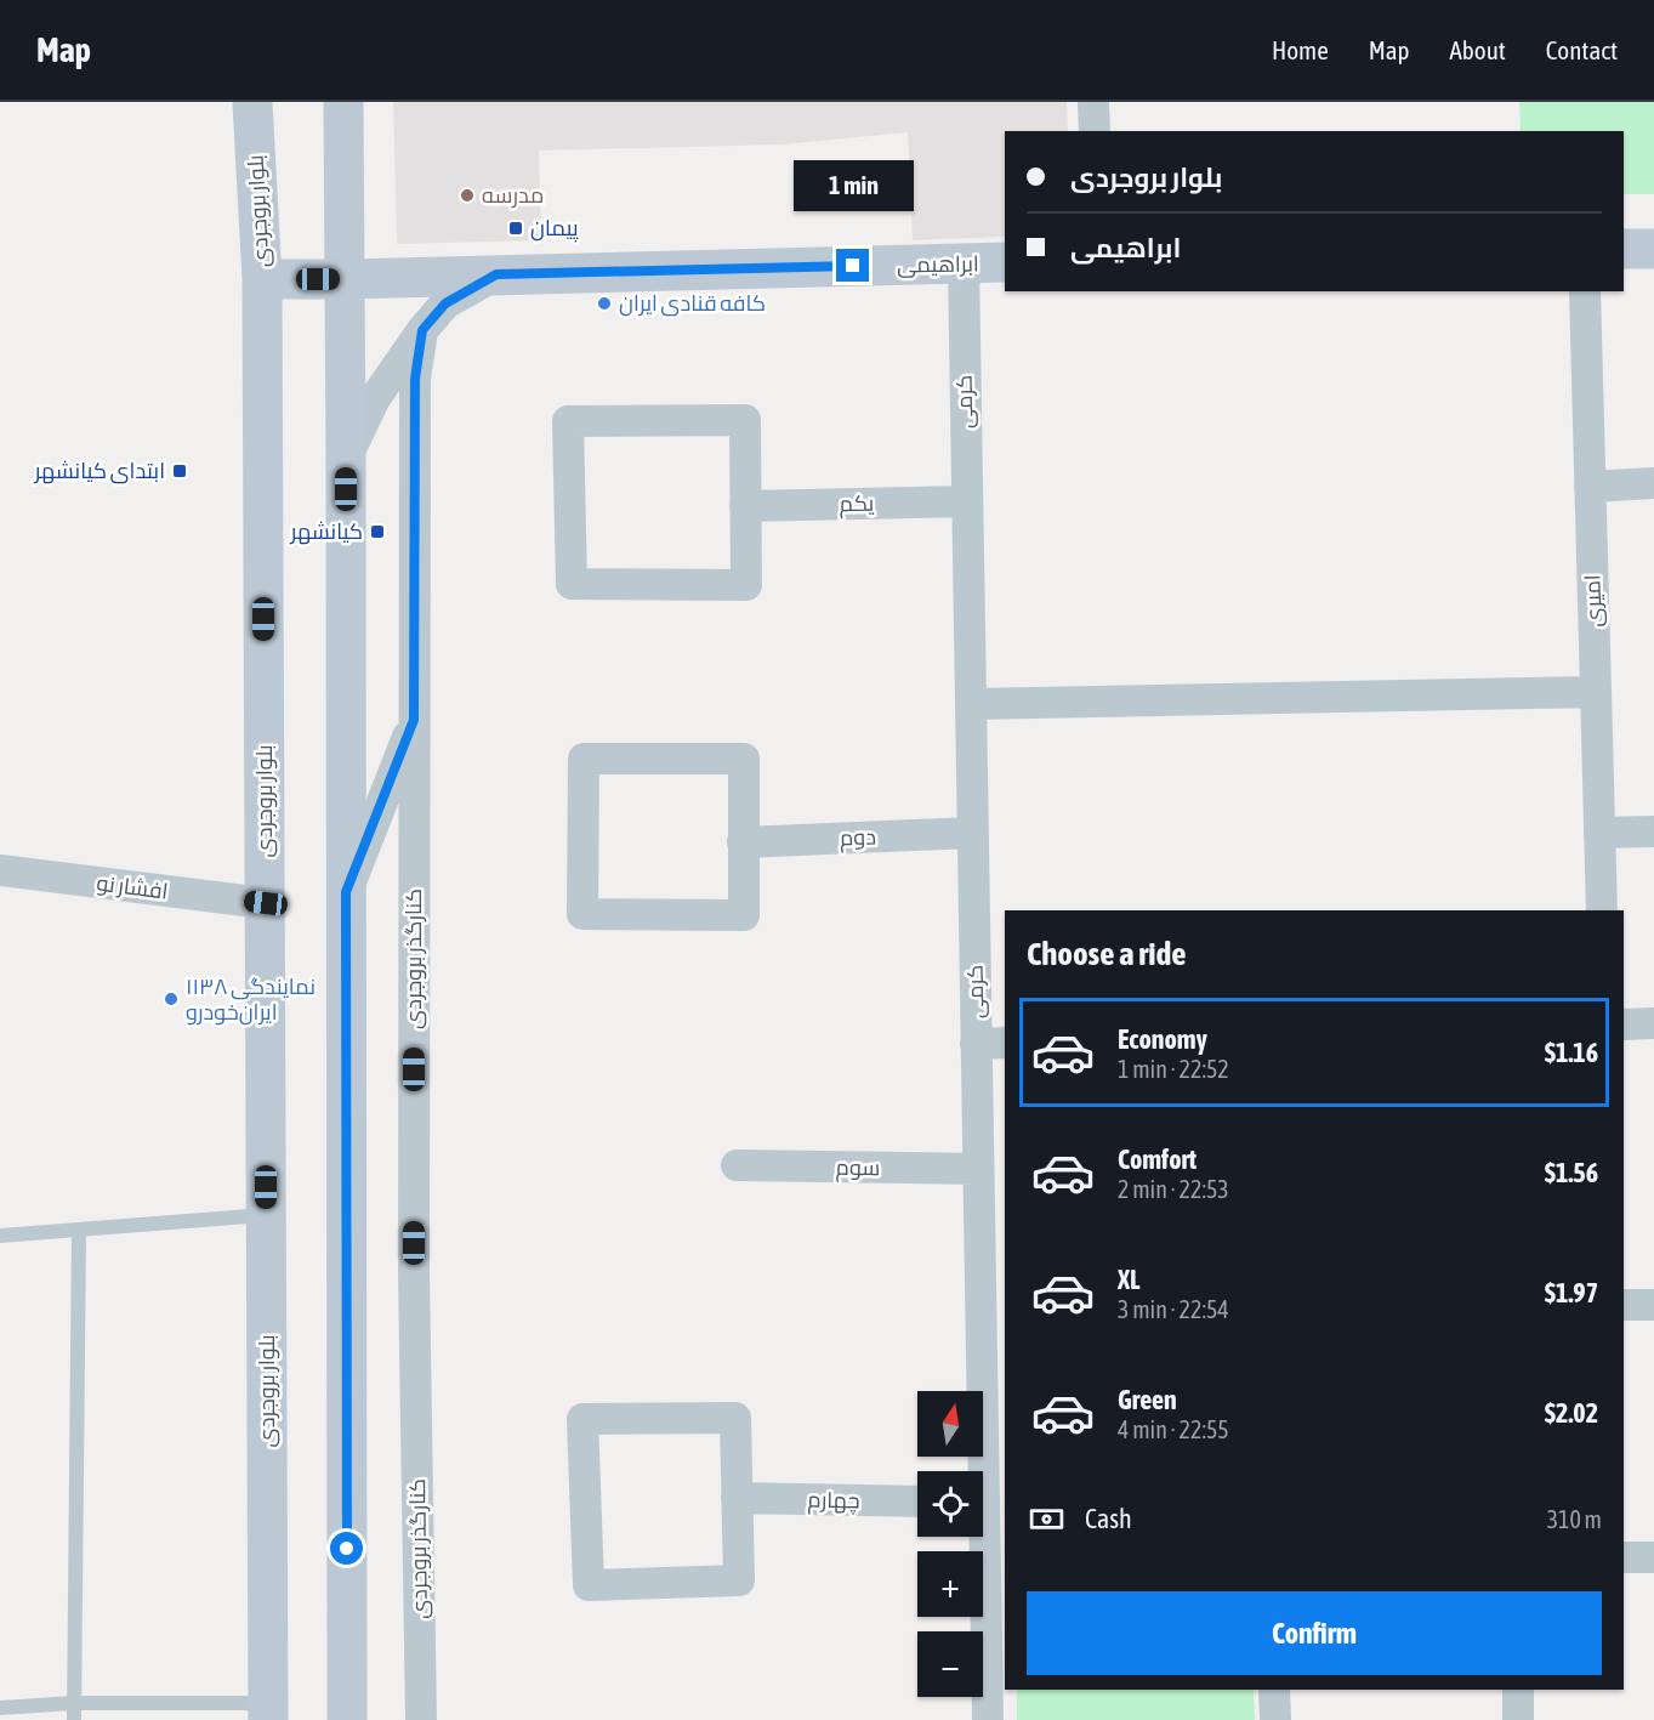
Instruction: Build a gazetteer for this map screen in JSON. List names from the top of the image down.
{
  "streets": {
    "main road": ["بلوار بروجردی", "ابراهیمی"],
    "street": [
      "کرمی",
      "یکم",
      "امیری",
      "دوم",
      "افشار نو",
      "کنارگذر بروجردی",
      "سوم",
      "چهارم"
    ]
  },
  "crossings": [
    ["بلوار بروجردی", "ابراهیمی"],
    ["بلوار بروجردی", "افشار نو"],
    ["ابراهیمی", "کرمی"],
    ["کرمی", "یکم"],
    ["کرمی", "دوم"],
    ["کرمی", "سوم"]
  ],
  "places": {
    "other": ["مدرسه", "کافه قنادی ایران", "نمایندگی ۱۱۳۸ ایران‌خودرو"],
    "transit": ["پیمان", "ابتدای کیانشهر", "کیانشهر"]
  },
  "north": "top",
  "page": {
    "header": "Map",
    "nav": [
      "Home",
      "Map",
      "About",
      "Contact"
    ],
    "banner": ["بلوار بروجردی", "ابراهیمی"],
    "bubble": "1 min",
    "heading": "Choose a ride",
    "list": [
      {
        "name": "Economy",
        "note": "1 min · 22:52",
        "value": "$1.16"
      },
      {
        "name": "Comfort",
        "note": "2 min · 22:53",
        "value": "$1.56"
      },
      {
        "name": "XL",
        "note": "3 min · 22:54",
        "value": "$1.97"
      },
      {
        "name": "Green",
        "note": "4 min · 22:55",
        "value": "$2.02"
      }
    ],
    "map_buttons": ["+", "−"],
    "pay": ["Cash", "310 m"],
    "buttons": "Confirm"
  }
}
